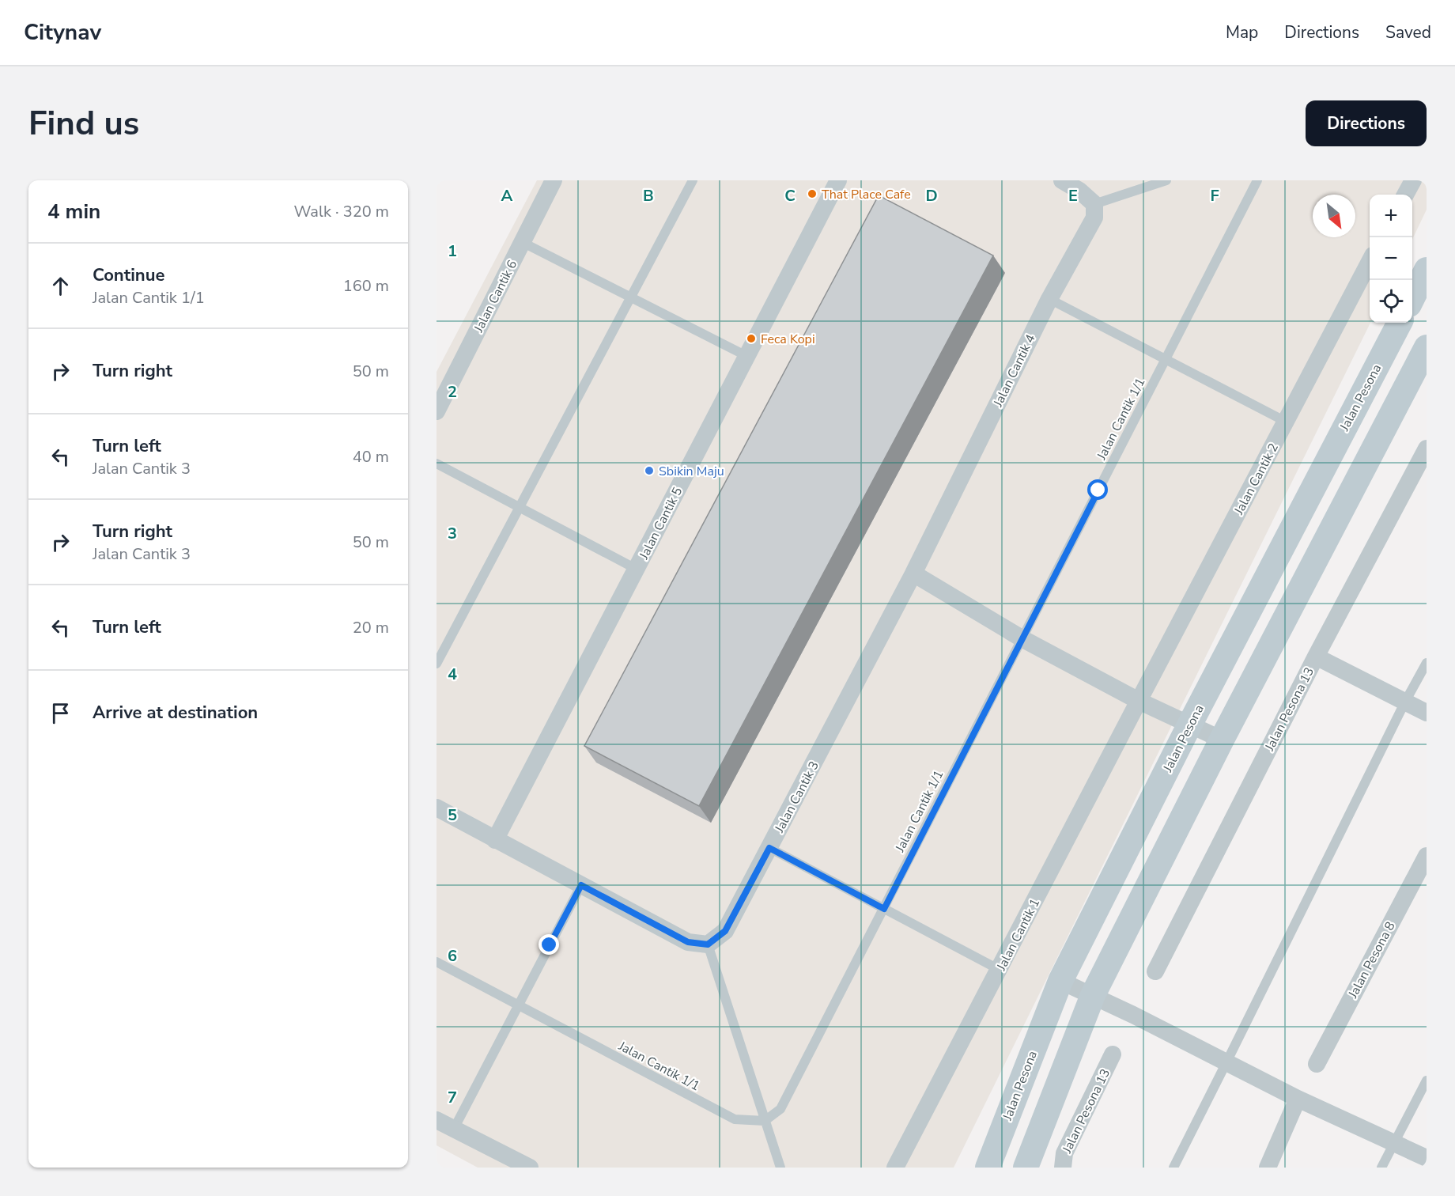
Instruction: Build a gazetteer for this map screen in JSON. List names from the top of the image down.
{
  "streets": {
    "street": [
      "Jalan Cantik 6",
      "Jalan Cantik 4",
      "Jalan Pesona",
      "Jalan Cantik 2",
      "Jalan Cantik 5",
      "Jalan Pesona 13",
      "Jalan Cantik 3",
      "Jalan Cantik 1",
      "Jalan Pesona 8"
    ],
    "lane": ["Jalan Cantik 1/1"]
  },
  "crossings": [
    ["Jalan Cantik 4", "Jalan Cantik 3"],
    ["Jalan Cantik 2", "Jalan Cantik 1"]
  ],
  "places": ["That Place Cafe", "Feca Kopi", "Sbikin Maju"],
  "north": "bottom right",
  "page": {
    "header": "Citynav",
    "nav": ["Map", "Directions", "Saved"],
    "buttons": "Directions",
    "title": "Find us",
    "heading": ["4 min", "Walk · 320 m"],
    "map_buttons": ["+", "−"],
    "list": [
      ["Continue", "Jalan Cantik 1/1", "160 m"],
      ["Turn right", "50 m"],
      ["Turn left", "Jalan Cantik 3", "40 m"],
      ["Turn right", "Jalan Cantik 3", "50 m"],
      ["Turn left", "20 m"],
      "Arrive at destination"
    ]
  },
  "grid": {
    "columns": [
      "A",
      "B",
      "C",
      "D",
      "E",
      "F"
    ],
    "rows": [
      "1",
      "2",
      "3",
      "4",
      "5",
      "6",
      "7"
    ]
  }
}
